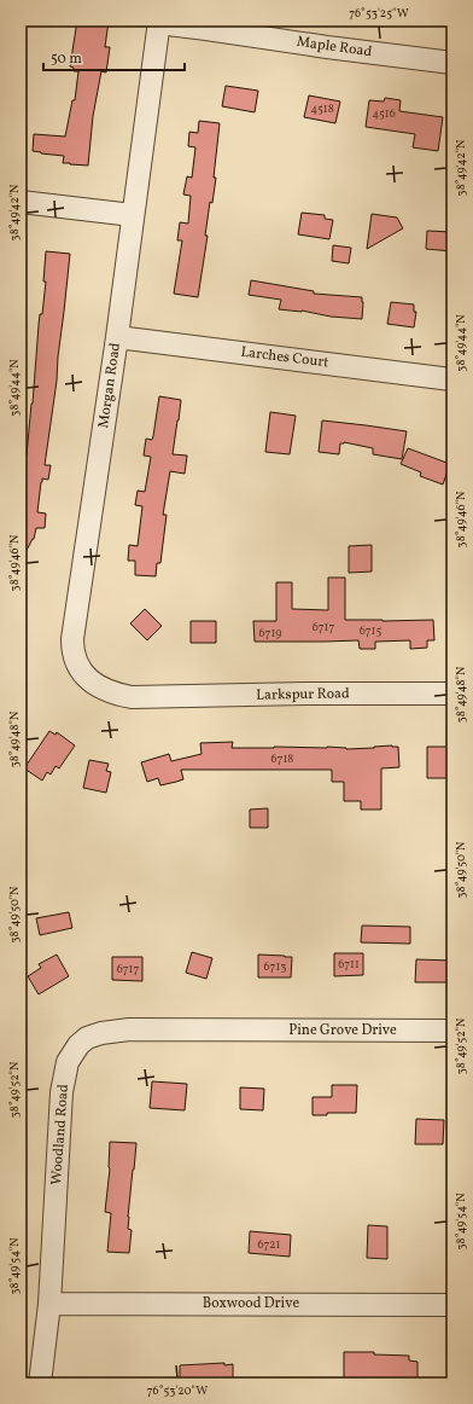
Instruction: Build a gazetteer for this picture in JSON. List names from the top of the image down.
{
  "streets": {
    "street": [
      "Maple Road",
      "Larches Court",
      "Morgan Road",
      "Larkspur Road",
      "Pine Grove Drive",
      "Woodland Road",
      "Boxwood Drive"
    ]
  },
  "crossings": [
    ["Maple Road", "Morgan Road"],
    ["Larches Court", "Morgan Road"],
    ["Morgan Road", "Larkspur Road"],
    ["Pine Grove Drive", "Woodland Road"],
    ["Woodland Road", "Boxwood Drive"]
  ],
  "house_numbers": [
    "4518",
    "4516",
    "6717",
    "6715",
    "6719",
    "6718",
    "6711",
    "6713",
    "6717",
    "6721"
  ],
  "scale_bar": "50 m",
  "coordinates": [
    "76°53'25\"W",
    "38°49'42\"N",
    "38°49'44\"N",
    "38°49'46\"N",
    "38°49'48\"N",
    "38°49'50\"N",
    "38°49'52\"N",
    "38°49'54\"N",
    "76°53'20\"W"
  ]
}
